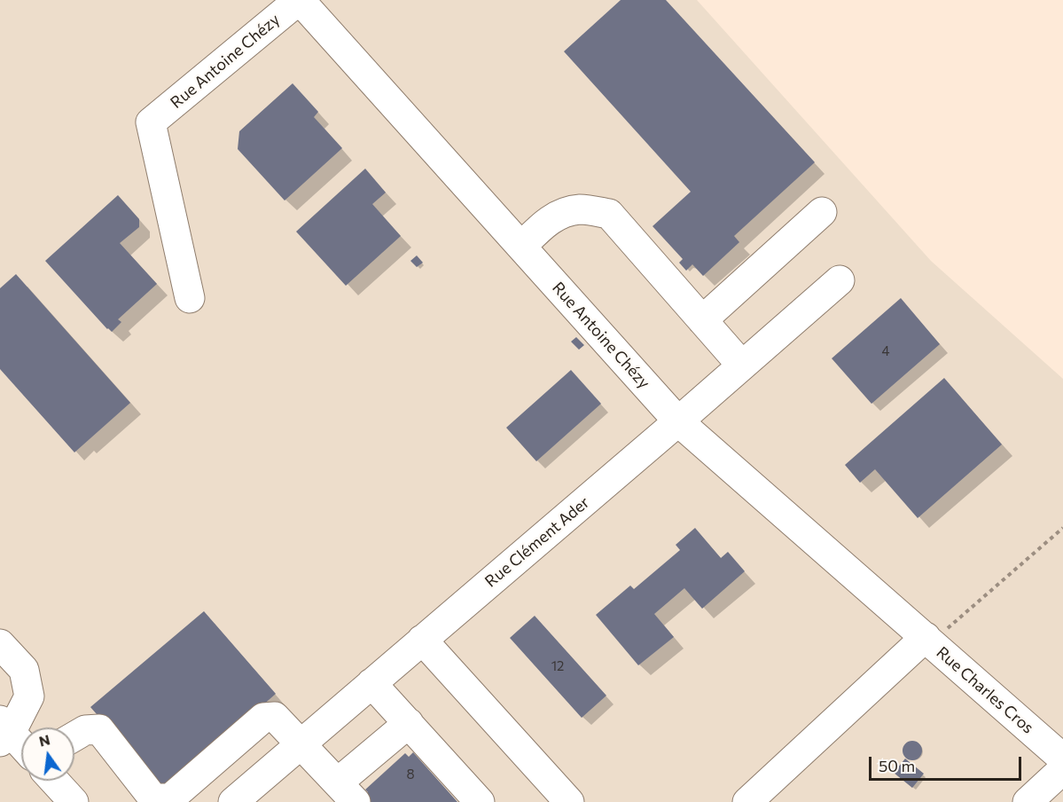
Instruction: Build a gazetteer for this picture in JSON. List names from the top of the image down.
{
  "streets": {
    "street": ["Rue Antoine Chézy", "Rue Clément Ader", "Rue Charles Cros"]
  },
  "crossings": [
    ["Rue Antoine Chézy", "Rue Clément Ader"],
    ["Rue Antoine Chézy", "Rue Charles Cros"]
  ],
  "house_numbers": ["4", "12", "8"],
  "scale_bar": "50 m",
  "north": "top"
}
